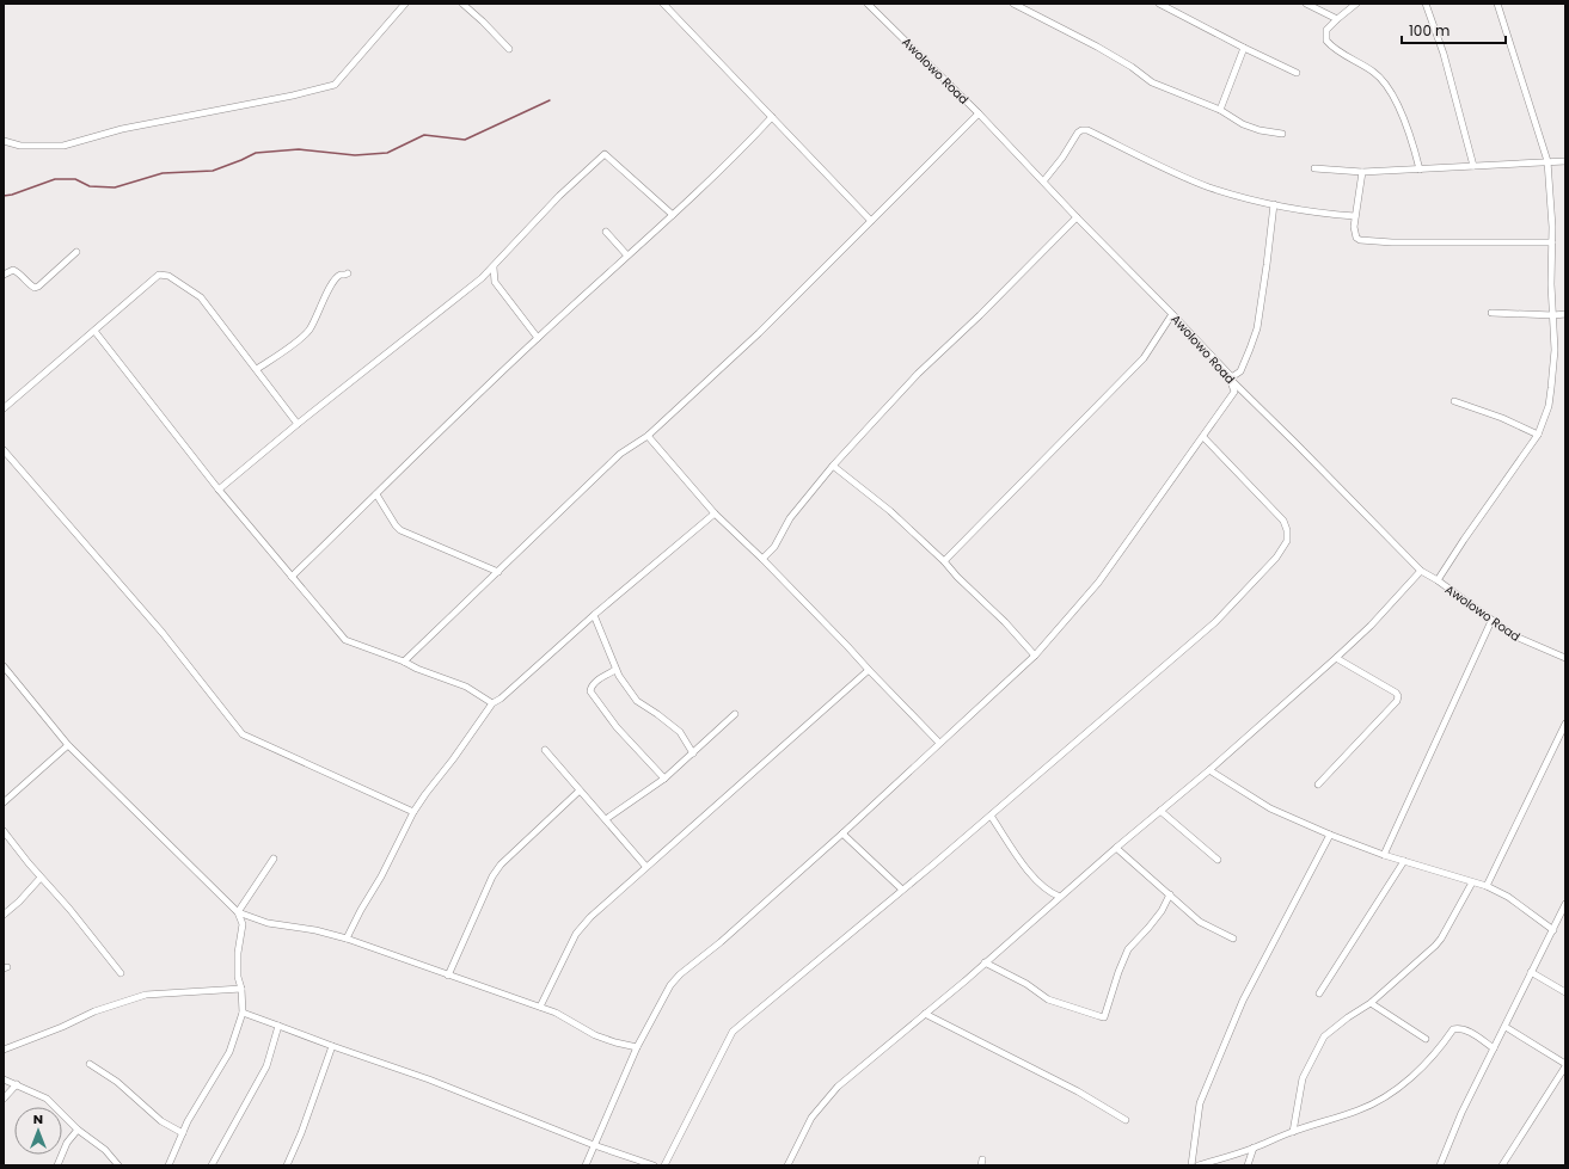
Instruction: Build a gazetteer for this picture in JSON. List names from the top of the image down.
{
  "streets": {
    "street": ["Awolowo Road"]
  },
  "scale_bar": "100 m",
  "north": "top"
}
